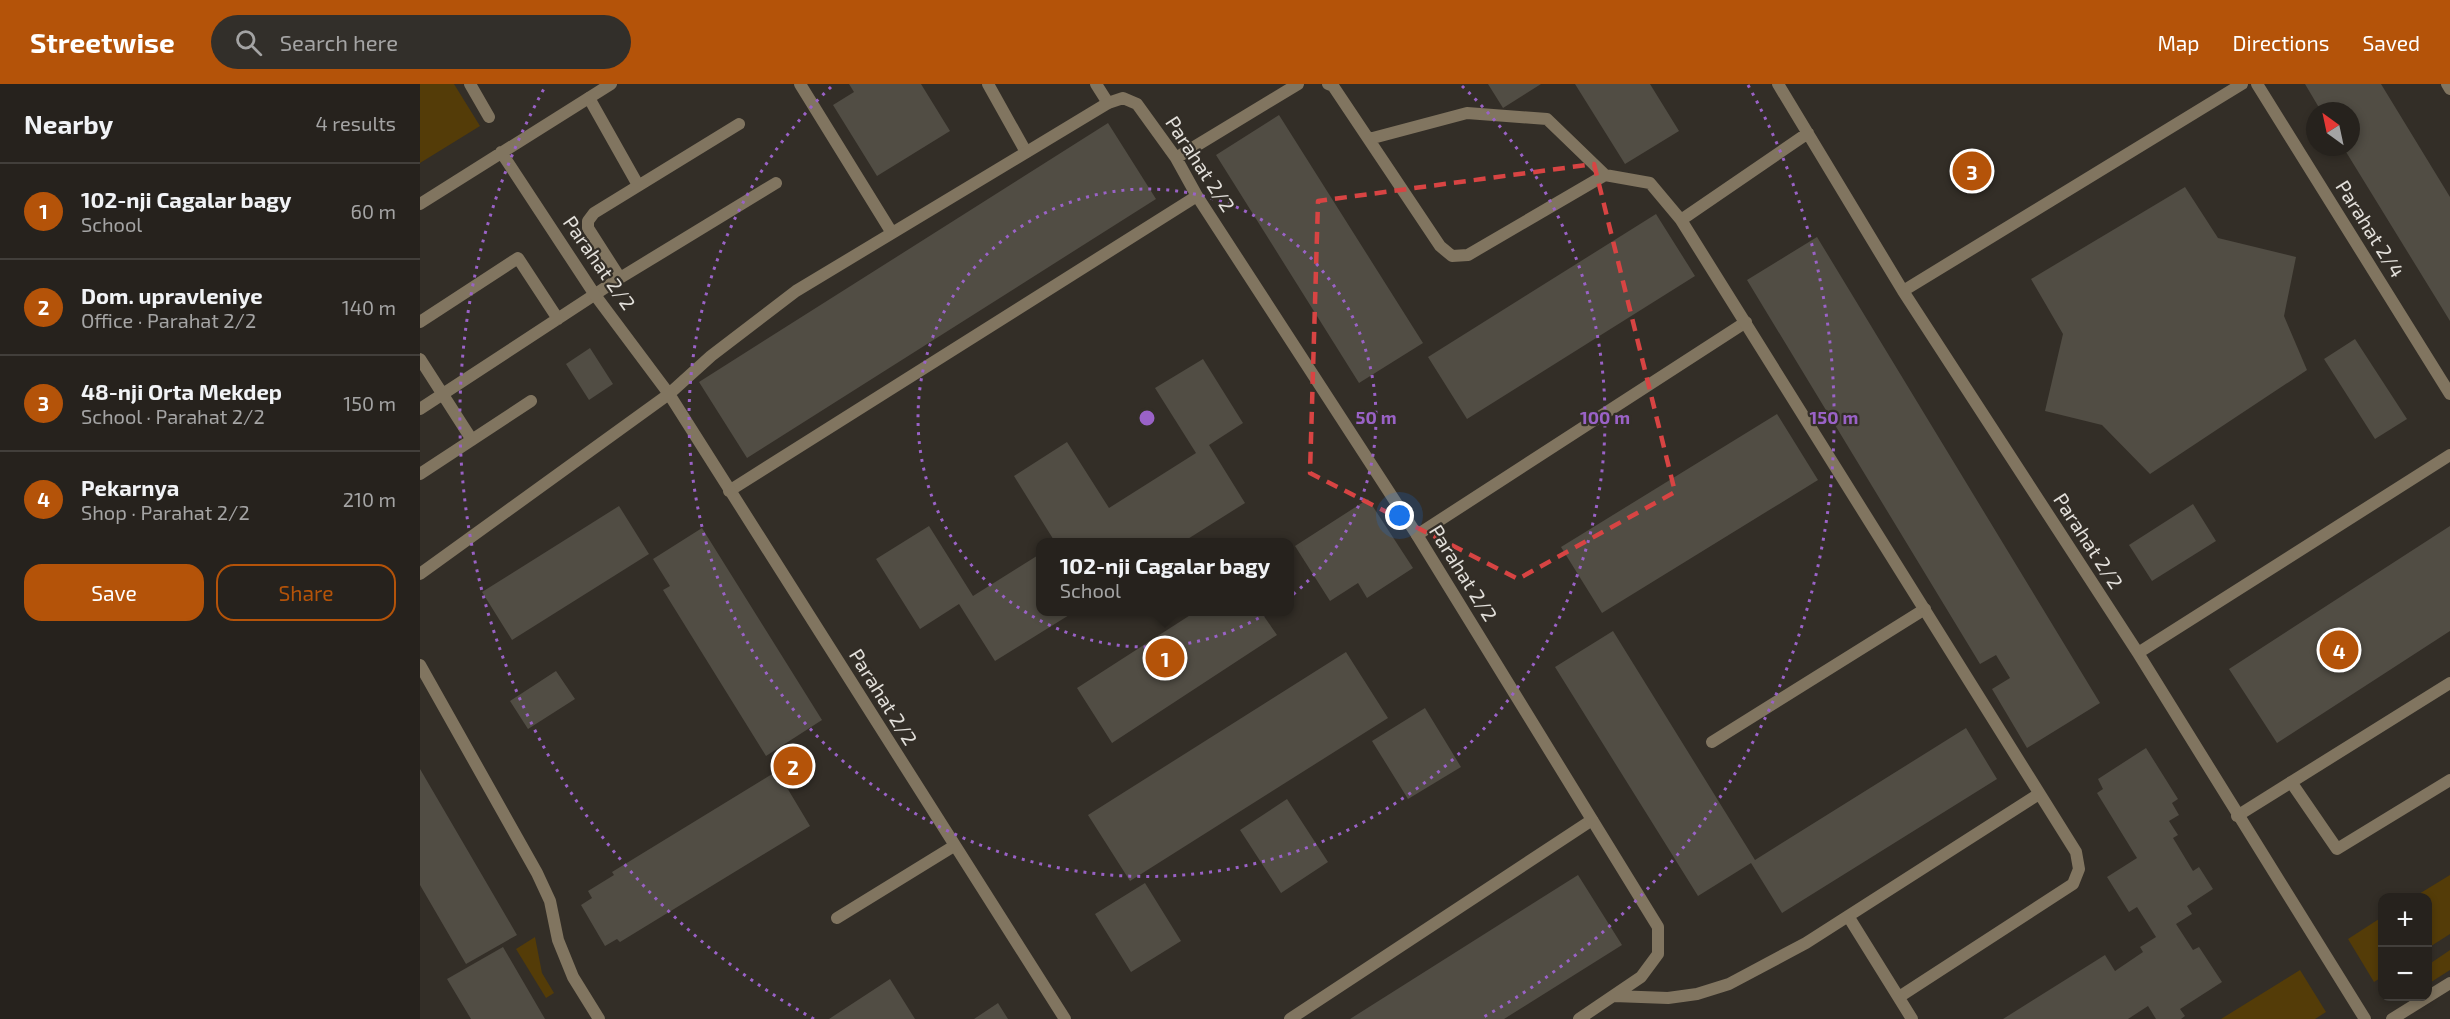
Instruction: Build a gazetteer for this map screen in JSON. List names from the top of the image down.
{
  "streets": {
    "street": ["Parahat 2/2", "Parahat 2/4"]
  },
  "north": "top left",
  "page": {
    "header": "Streetwise",
    "search": "Search here",
    "nav": ["Map", "Directions", "Saved"],
    "heading": ["Nearby", "4 results"],
    "pins": [
      "3",
      "4",
      "1",
      "2"
    ],
    "list": [
      {
        "mark": "1",
        "name": "102-nji Cagalar bagy",
        "note": "School",
        "value": "60 m"
      },
      {
        "mark": "2",
        "name": "Dom. upravleniye",
        "note": "Office · Parahat 2/2",
        "value": "140 m"
      },
      {
        "mark": "3",
        "name": "48-nji Orta Mekdep",
        "note": "School · Parahat 2/2",
        "value": "150 m"
      },
      {
        "mark": "4",
        "name": "Pekarnya",
        "note": "Shop · Parahat 2/2",
        "value": "210 m"
      }
    ],
    "popup": ["102-nji Cagalar bagy", "School"],
    "buttons": ["Save", "Share"],
    "map_buttons": ["+", "−"]
  },
  "rings": ["50 m", "100 m", "150 m"]
}
